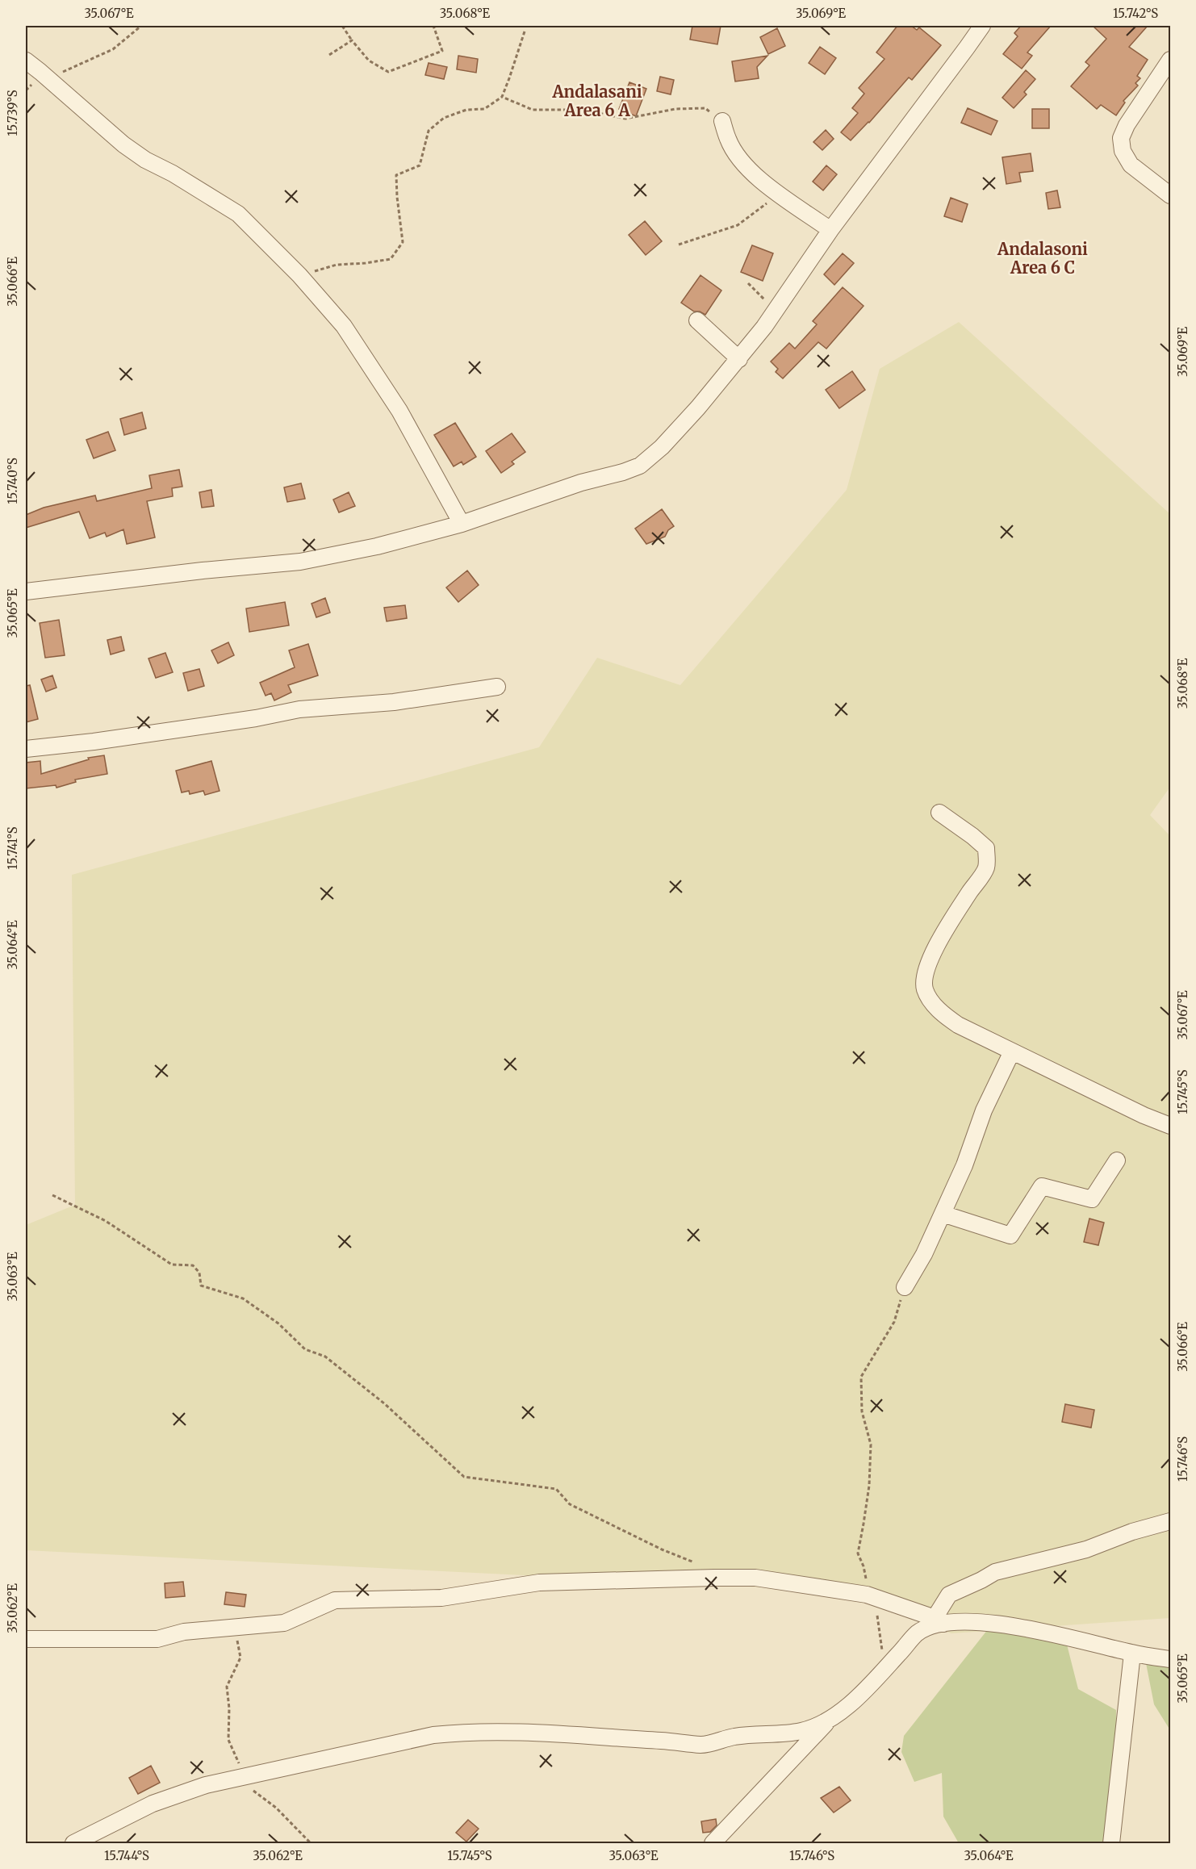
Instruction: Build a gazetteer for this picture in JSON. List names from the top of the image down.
{
  "districts": ["Andalasani Area 6 A", "Andalasoni Area 6 C"],
  "coordinates": [
    "35.067°E",
    "35.068°E",
    "35.069°E",
    "15.742°S",
    "15.739°S",
    "35.066°E",
    "15.740°S",
    "35.065°E",
    "15.741°S",
    "35.064°E",
    "15.745°S",
    "35.063°E",
    "15.746°S",
    "35.062°E",
    "15.744°S"
  ]
}
